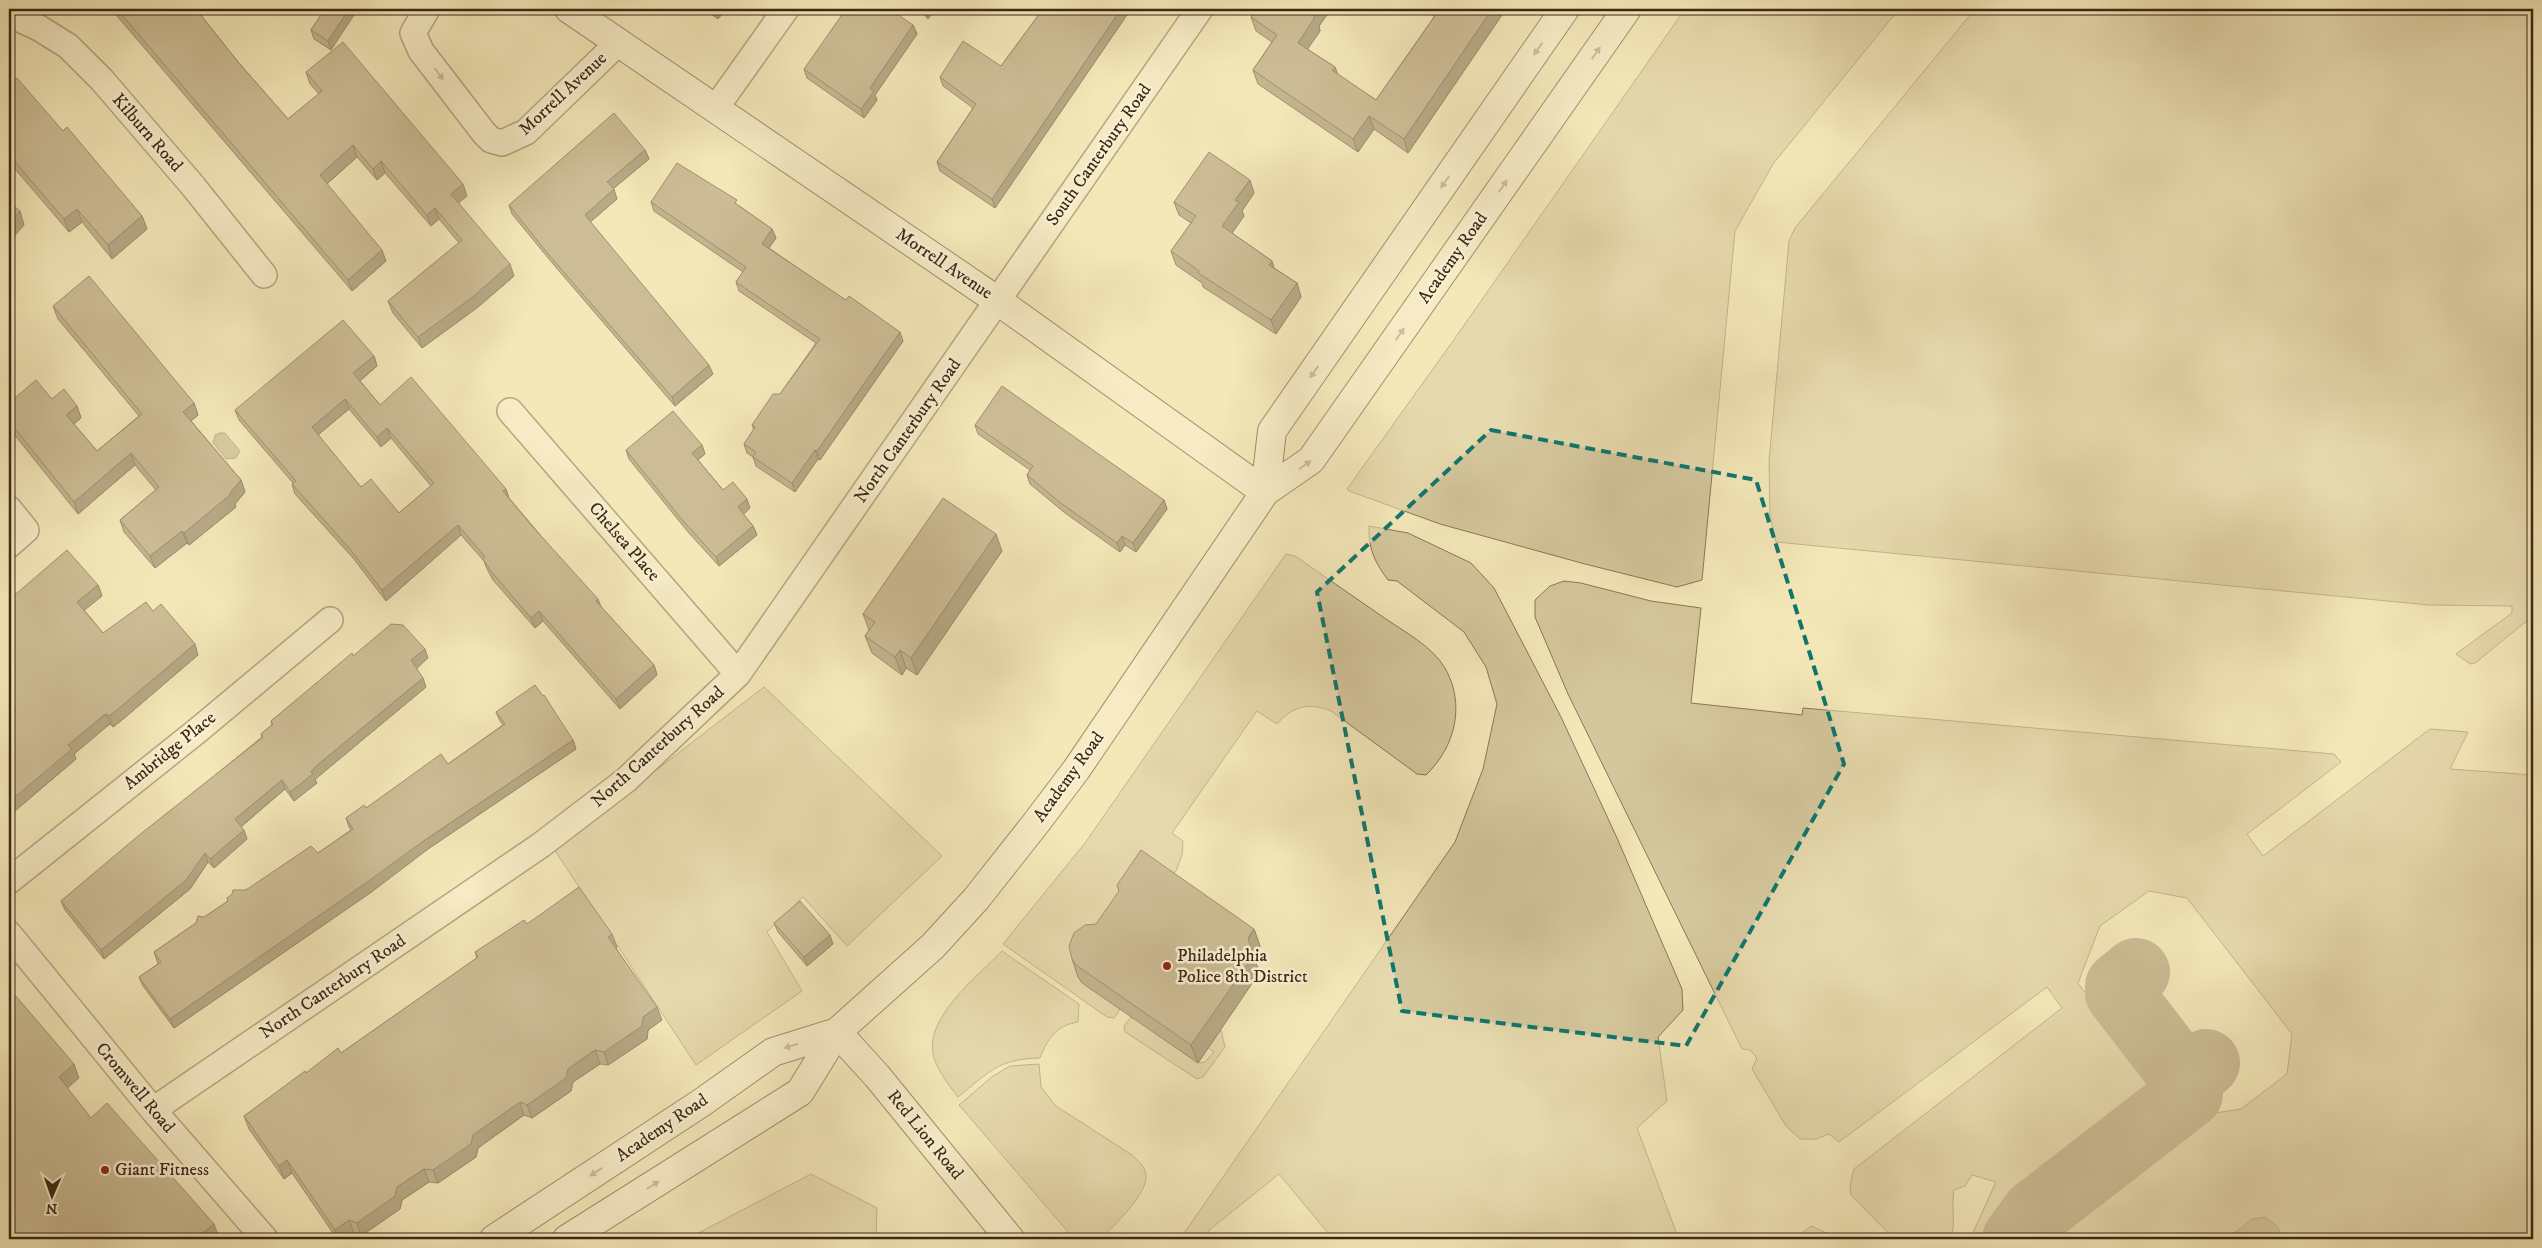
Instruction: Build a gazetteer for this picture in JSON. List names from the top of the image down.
{
  "streets": {
    "main road": ["Morrell Avenue", "Academy Road", "Red Lion Road"],
    "street": [
      "Kilburn Road",
      "South Canterbury Road",
      "North Canterbury Road",
      "Chelsea Place",
      "Ambridge Place",
      "Cromwell Road"
    ]
  },
  "crossings": [
    ["Morrell Avenue", "South Canterbury Road"],
    ["Morrell Avenue", "Academy Road"],
    ["Morrell Avenue", "North Canterbury Road"],
    ["South Canterbury Road", "North Canterbury Road"],
    ["Academy Road", "Red Lion Road"],
    ["North Canterbury Road", "Chelsea Place"],
    ["North Canterbury Road", "Cromwell Road"]
  ],
  "places": ["Philadelphia Police 8th District", "Giant Fitness"],
  "north": "bottom"
}
